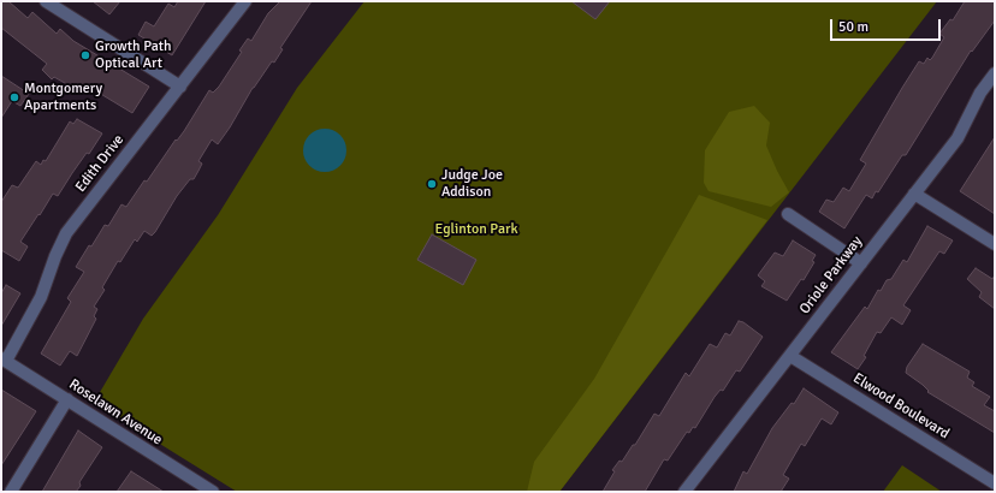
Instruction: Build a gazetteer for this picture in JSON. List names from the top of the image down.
{
  "streets": {
    "street": [
      "Edith Drive",
      "Oriole Parkway",
      "Elwood Boulevard",
      "Roselawn Avenue"
    ]
  },
  "crossings": [
    ["Edith Drive", "Roselawn Avenue"],
    ["Oriole Parkway", "Elwood Boulevard"]
  ],
  "parks": ["Eglinton Park"],
  "places": ["Growth Path Optical Art", "Montgomery Apartments", "Judge Joe Addison"],
  "scale_bar": "50 m"
}
